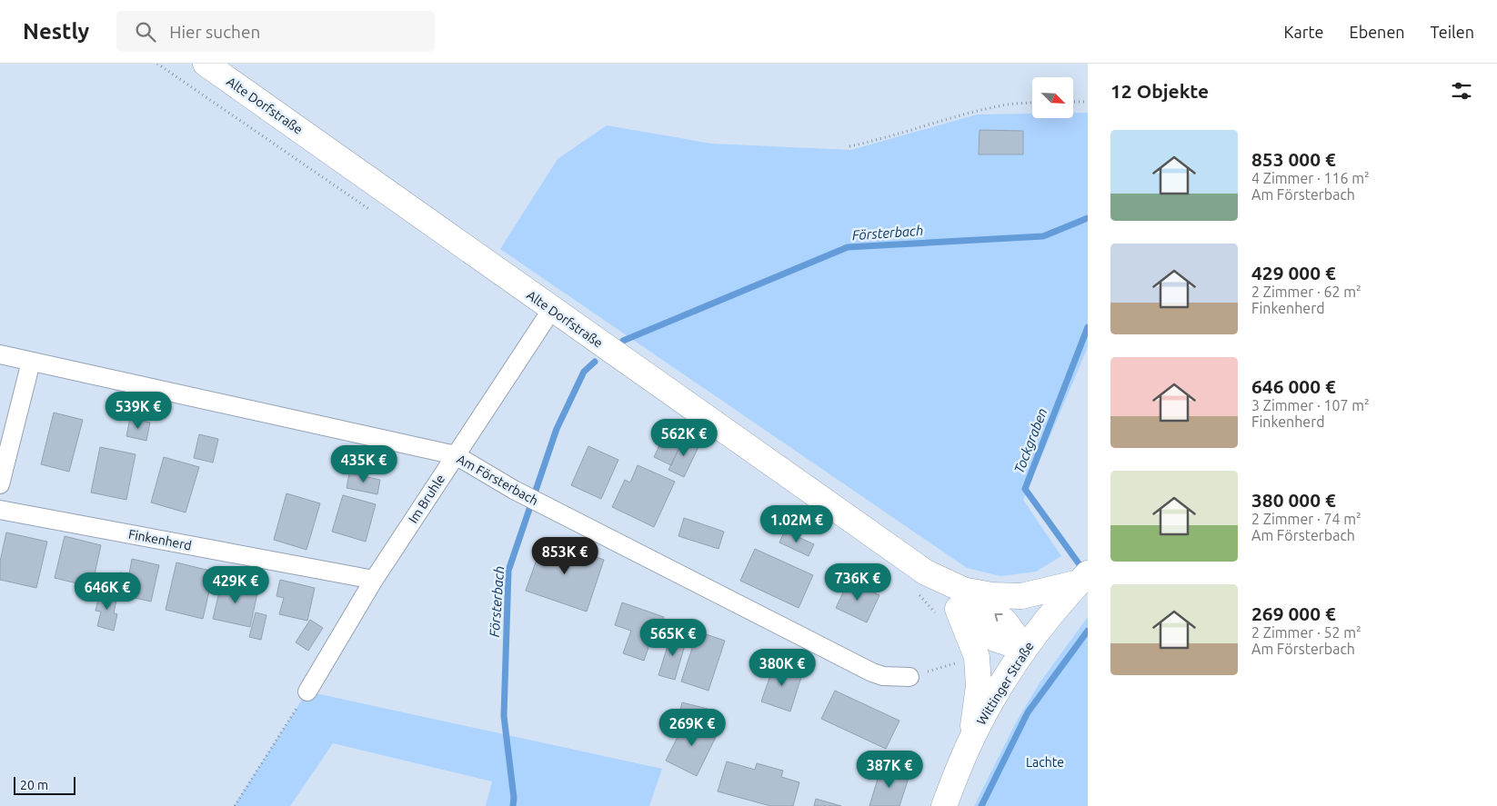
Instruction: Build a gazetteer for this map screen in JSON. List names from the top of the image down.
{
  "streets": {
    "street": [
      "Alte Dorfstraße",
      "Am Försterbach",
      "Im Bruhle",
      "Finkenherd",
      "Wittinger Straße"
    ]
  },
  "crossings": [
    ["Alte Dorfstraße", "Im Bruhle"],
    ["Alte Dorfstraße", "Wittinger Straße"],
    ["Am Försterbach", "Im Bruhle"],
    ["Im Bruhle", "Finkenherd"]
  ],
  "water": ["Försterbach", "Tockgraben"],
  "parks": ["Lachte"],
  "scale_bar": "20 m",
  "north": "bottom right",
  "page": {
    "header": "Nestly",
    "search": "Hier suchen",
    "nav": ["Karte", "Ebenen", "Teilen"],
    "heading": "12 Objekte",
    "list": [
      {
        "name": "853 000 €",
        "note": "4 Zimmer · 116 m² · Am Försterbach"
      },
      {
        "name": "429 000 €",
        "note": "2 Zimmer · 62 m² · Finkenherd"
      },
      {
        "name": "646 000 €",
        "note": "3 Zimmer · 107 m² · Finkenherd"
      },
      {
        "name": "380 000 €",
        "note": "2 Zimmer · 74 m² · Am Försterbach"
      },
      {
        "name": "269 000 €",
        "note": "2 Zimmer · 52 m² · Am Försterbach"
      }
    ],
    "price": [
      "539K €",
      "562K €",
      "435K €",
      "1.02M €",
      "853K €",
      "736K €",
      "429K €",
      "646K €",
      "565K €",
      "380K €",
      "269K €",
      "387K €"
    ],
    "scale": "20 m"
  }
}
